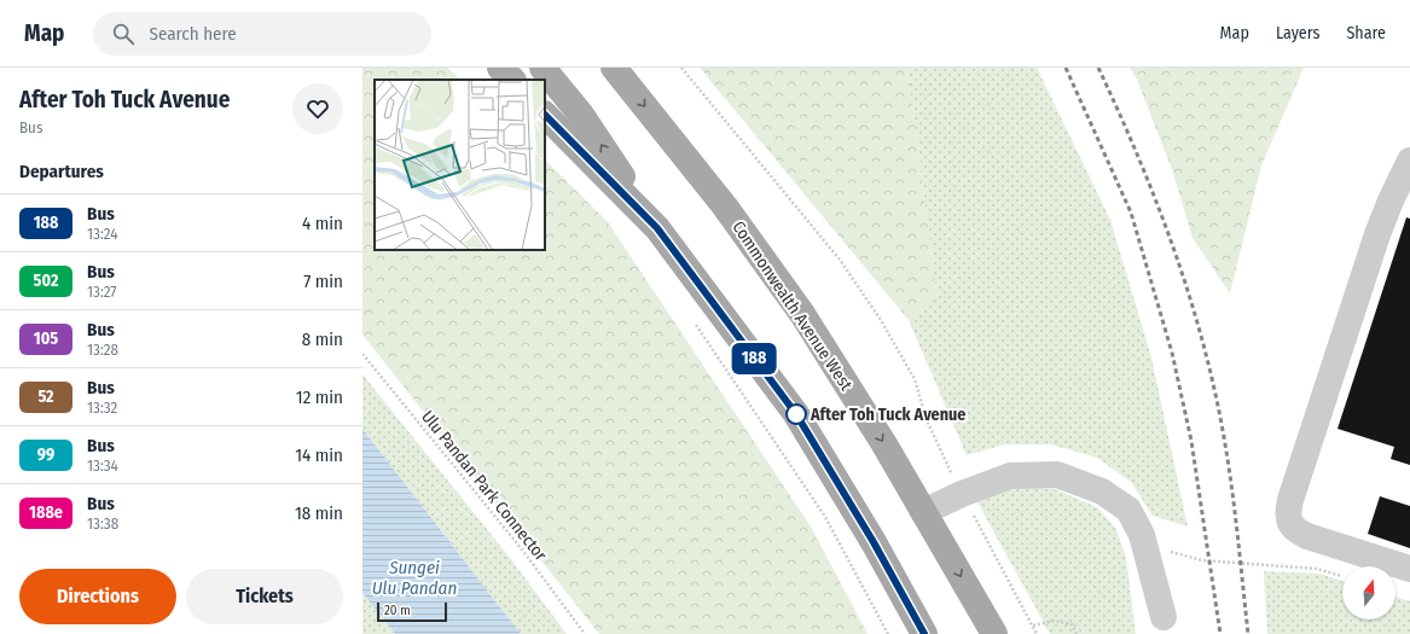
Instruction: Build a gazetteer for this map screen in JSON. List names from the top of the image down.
{
  "streets": {
    "main road": ["Commonwealth Avenue West"],
    "path": ["Ulu Pandan Park Connector"]
  },
  "water": ["Sungei Ulu Pandan"],
  "places": ["After Toh Tuck Avenue"],
  "lines": ["bus line 188"],
  "scale_bar": "20 m",
  "north": "top",
  "page": {
    "header": "Map",
    "search": "Search here",
    "nav": ["Map", "Layers", "Share"],
    "heading": [
      ["After Toh Tuck Avenue", "Bus"],
      "Departures"
    ],
    "on_map": "188",
    "list": [
      {
        "mark": "188",
        "name": "Bus",
        "note": "13:24",
        "value": "4 min"
      },
      {
        "mark": "502",
        "name": "Bus",
        "note": "13:27",
        "value": "7 min"
      },
      {
        "mark": "105",
        "name": "Bus",
        "note": "13:28",
        "value": "8 min"
      },
      {
        "mark": "52",
        "name": "Bus",
        "note": "13:32",
        "value": "12 min"
      },
      {
        "mark": "99",
        "name": "Bus",
        "note": "13:34",
        "value": "14 min"
      },
      {
        "mark": "188e",
        "name": "Bus",
        "note": "13:38",
        "value": "18 min"
      }
    ],
    "buttons": ["Directions", "Tickets"],
    "scale": "20 m"
  }
}
